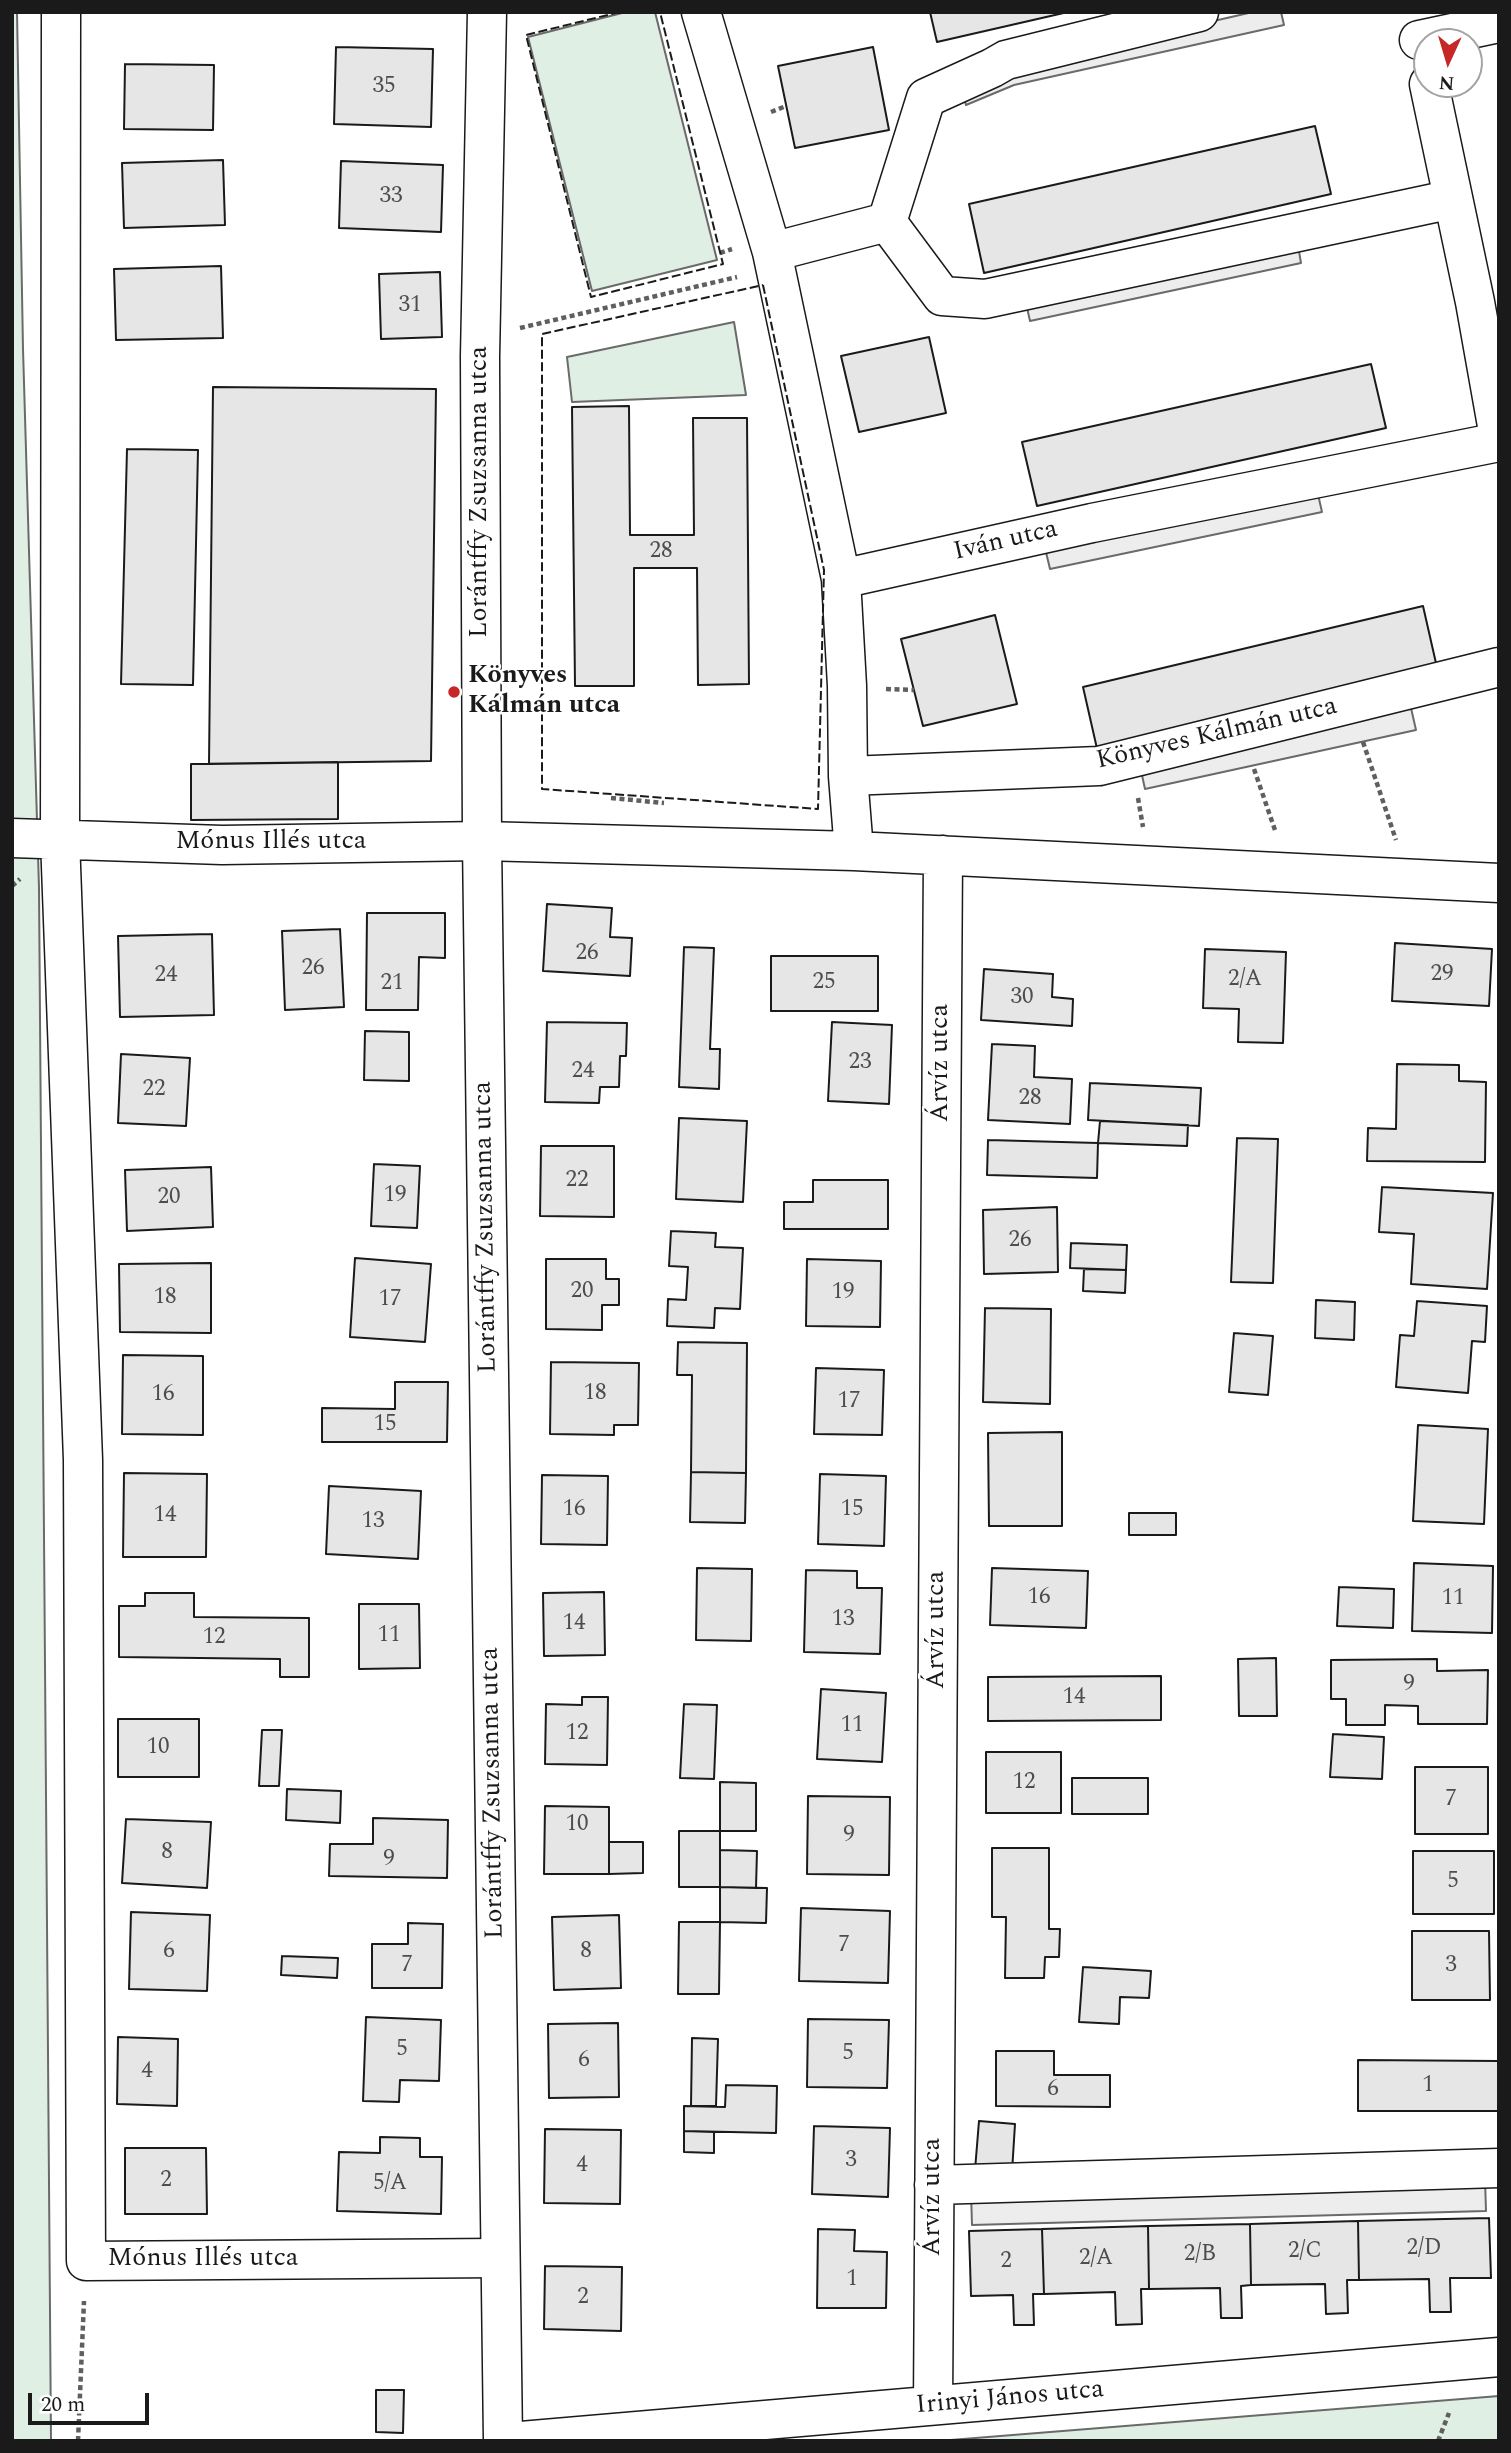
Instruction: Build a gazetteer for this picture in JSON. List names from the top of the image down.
{
  "streets": {
    "street": [
      "Lorántffy Zsuzsanna utca",
      "Iván utca",
      "Könyves Kálmán utca",
      "Mónus Illés utca",
      "Árvíz utca",
      "Irinyi János utca"
    ]
  },
  "crossings": [
    ["Lorántffy Zsuzsanna utca", "Mónus Illés utca"],
    ["Árvíz utca", "Irinyi János utca"]
  ],
  "places": ["Könyves Kálmán utca"],
  "house_numbers": [
    "35",
    "33",
    "31",
    "28",
    "26",
    "26",
    "29",
    "24",
    "2/A",
    "25",
    "21",
    "30",
    "23",
    "24",
    "22",
    "28",
    "22",
    "19",
    "20",
    "26",
    "20",
    "19",
    "18",
    "17",
    "18",
    "16",
    "17",
    "15",
    "16",
    "15",
    "14",
    "13",
    "16",
    "11",
    "13",
    "14",
    "11",
    "12",
    "9",
    "14",
    "11",
    "12",
    "10",
    "12",
    "7",
    "10",
    "9",
    "8",
    "9",
    "5",
    "7",
    "6",
    "8",
    "7",
    "3",
    "5",
    "5",
    "6",
    "4",
    "1",
    "6",
    "3",
    "4",
    "2",
    "5/A",
    "2/D",
    "2/C",
    "2/B",
    "2/A",
    "2",
    "1",
    "2"
  ],
  "scale_bar": "20 m",
  "north": "bottom"
}
